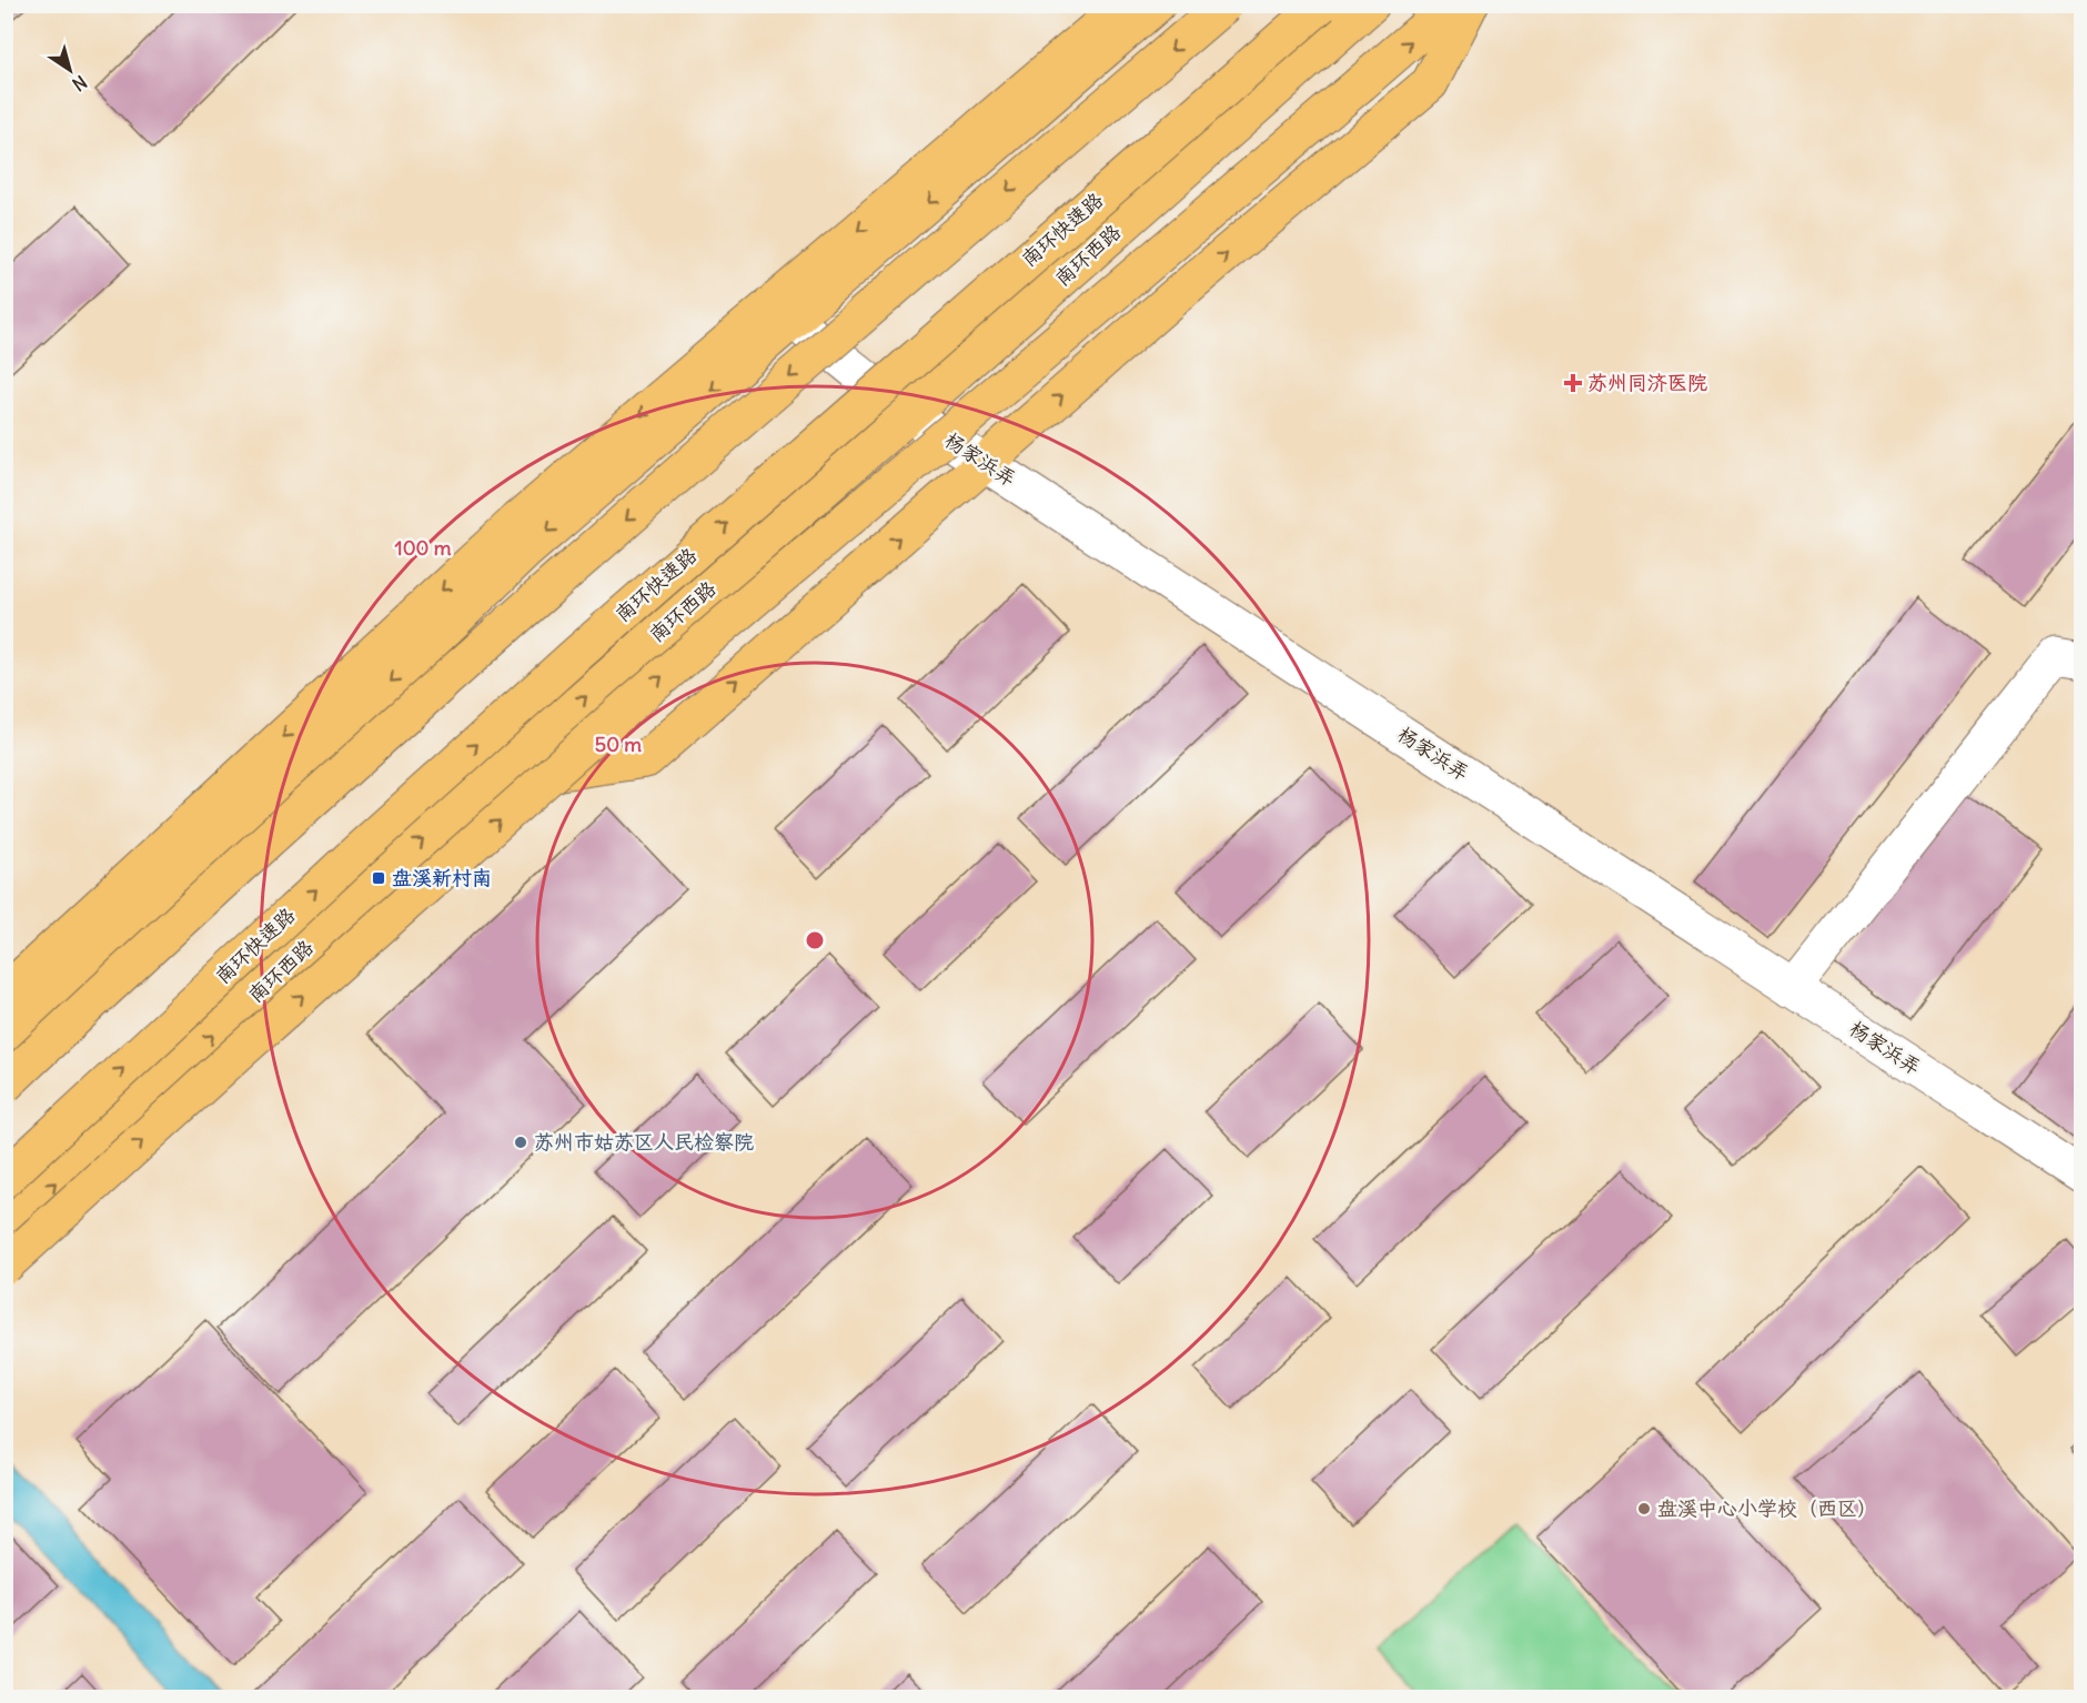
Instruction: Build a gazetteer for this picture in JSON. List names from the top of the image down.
{
  "streets": {
    "main road": ["南环快速路", "南环西路"],
    "street": ["杨家浜弄"]
  },
  "crossings": [
    ["南环西路", "杨家浜弄"]
  ],
  "places": {
    "health": ["苏州同济医院"],
    "transit": ["盘溪新村南"],
    "other": ["苏州市姑苏区人民检察院", "盘溪中心小学校（西区）"]
  },
  "north": "bottom right",
  "rings": ["100 m", "50 m"]
}
